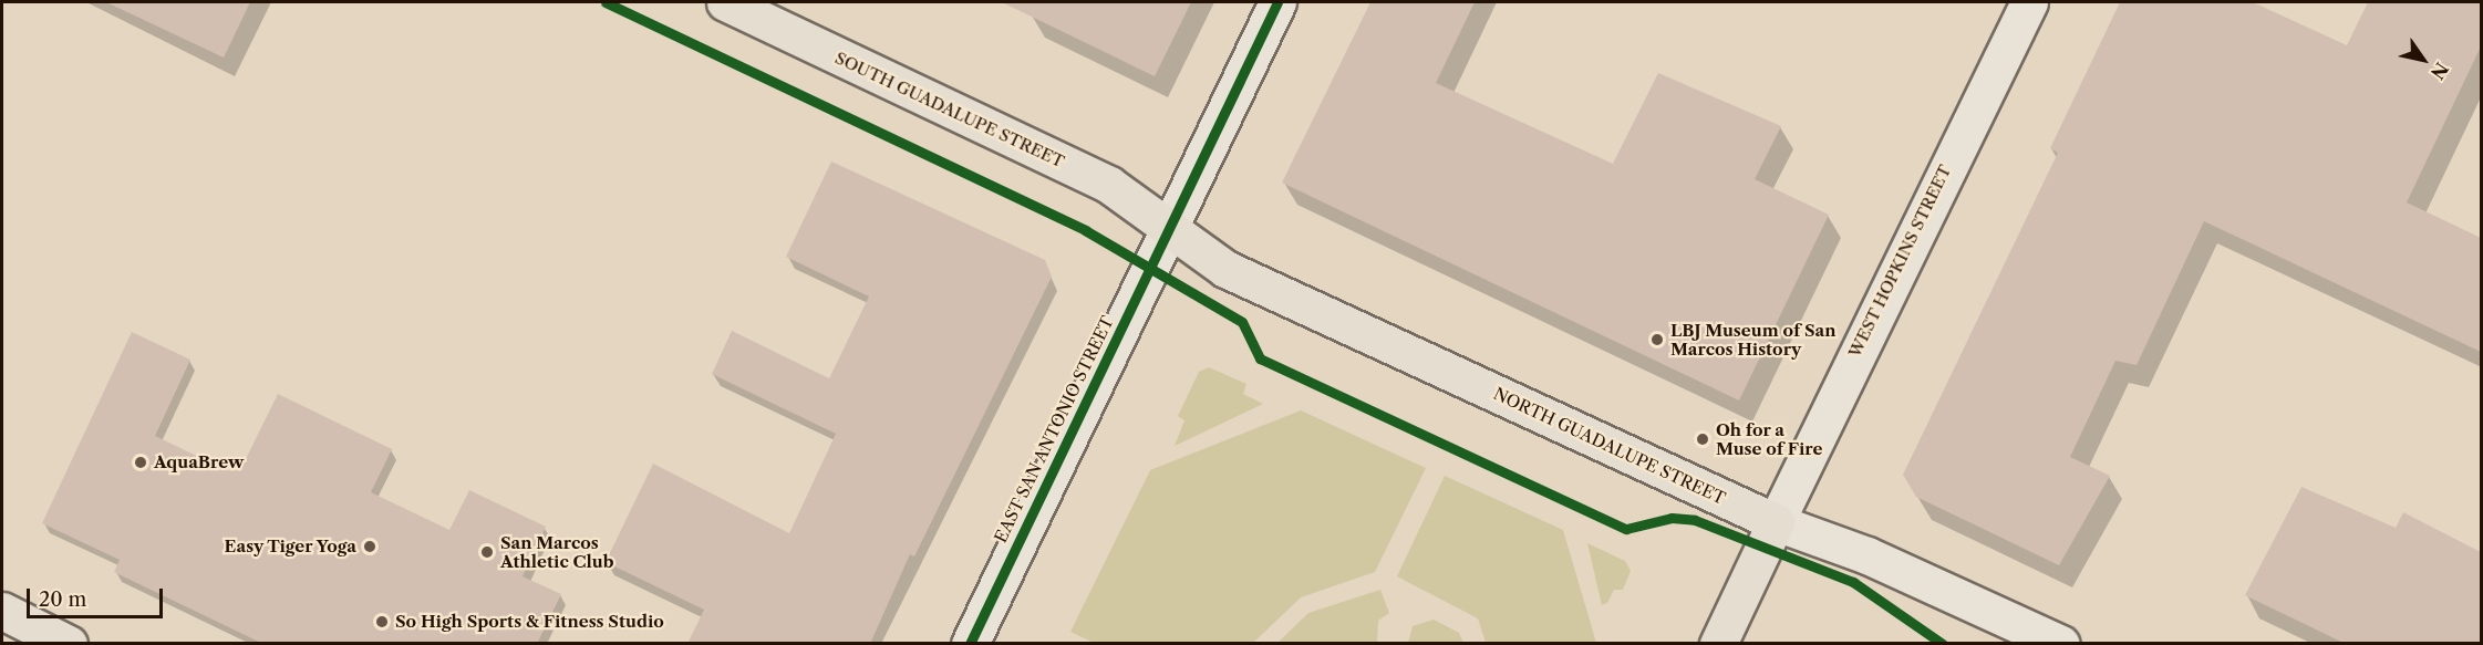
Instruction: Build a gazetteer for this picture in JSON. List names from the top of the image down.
{
  "streets": {
    "main road": [
      "SOUTH GUADALUPE STREET",
      "WEST HOPKINS STREET",
      "EAST SAN ANTONIO STREET",
      "NORTH GUADALUPE STREET"
    ]
  },
  "crossings": [
    ["SOUTH GUADALUPE STREET", "EAST SAN ANTONIO STREET"],
    ["SOUTH GUADALUPE STREET", "NORTH GUADALUPE STREET"],
    ["WEST HOPKINS STREET", "NORTH GUADALUPE STREET"],
    ["EAST SAN ANTONIO STREET", "NORTH GUADALUPE STREET"]
  ],
  "places": [
    "LBJ Museum of San Marcos History",
    "Oh for a Muse of Fire",
    "AquaBrew",
    "Easy Tiger Yoga",
    "San Marcos Athletic Club",
    "So High Sports & Fitness Studio"
  ],
  "scale_bar": "20 m",
  "north": "bottom right"
}
